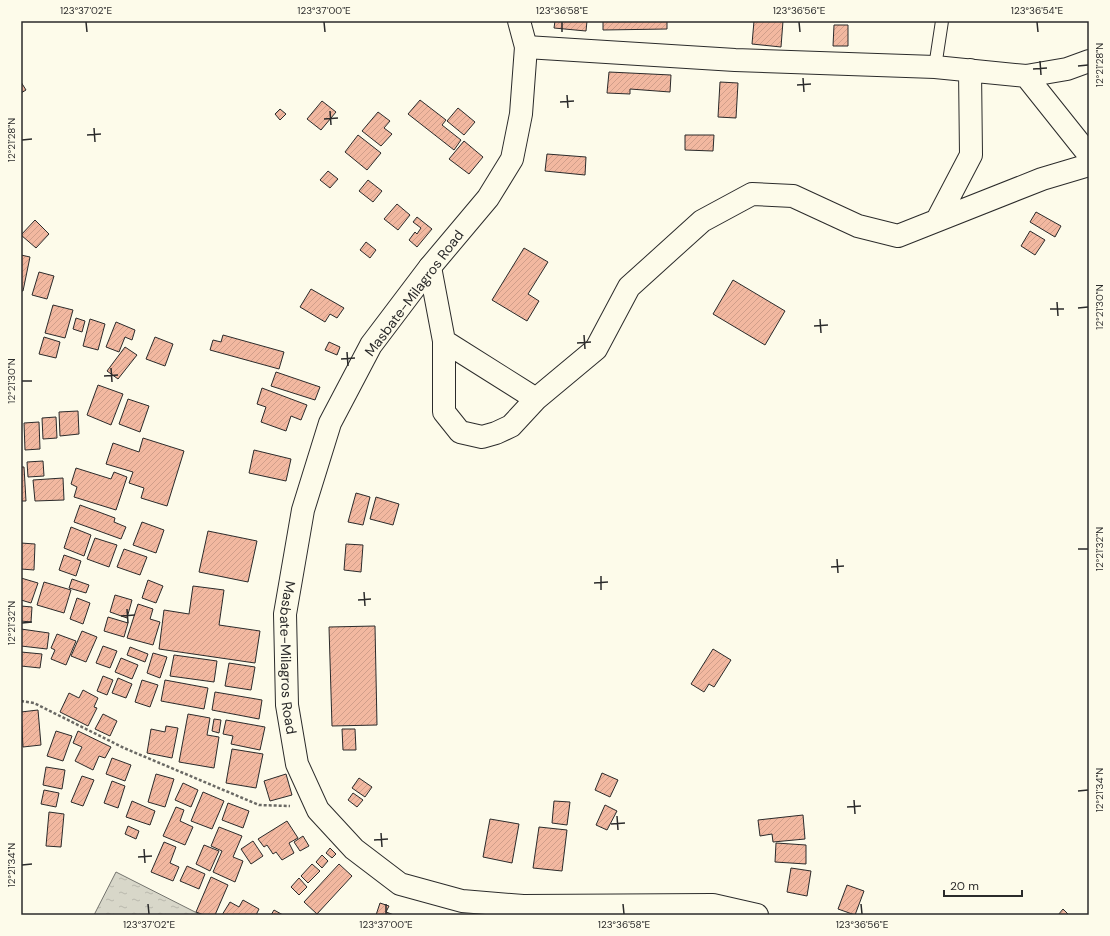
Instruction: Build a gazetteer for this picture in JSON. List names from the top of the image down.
{
  "streets": {
    "street": ["Masbate-Milagros Road"]
  },
  "scale_bar": "20 m",
  "coordinates": [
    "123°37'02\"E",
    "123°37'00\"E",
    "123°36'58\"E",
    "123°36'56\"E",
    "123°36'54\"E",
    "12°21'28\"N",
    "12°21'30\"N",
    "12°21'32\"N",
    "12°21'34\"N"
  ]
}
